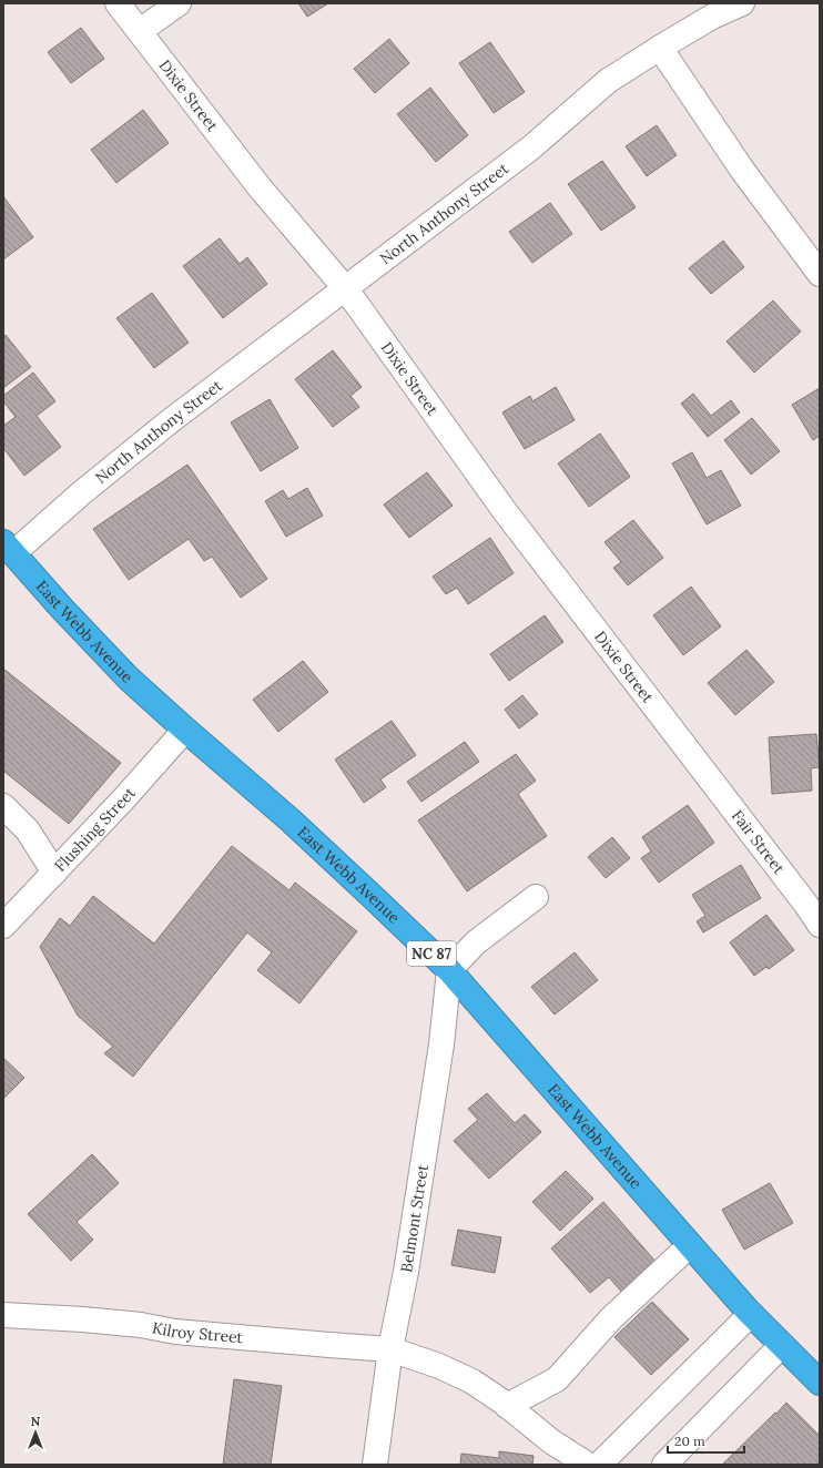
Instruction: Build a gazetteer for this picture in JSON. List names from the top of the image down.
{
  "streets": {
    "highway": ["East Webb Avenue", "NC 87"],
    "street": [
      "Dixie Street",
      "North Anthony Street",
      "Flushing Street",
      "Fair Street",
      "Belmont Street",
      "Kilroy Street"
    ]
  },
  "crossings": [
    ["Dixie Street", "North Anthony Street"],
    ["Dixie Street", "Fair Street"],
    ["North Anthony Street", "East Webb Avenue"],
    ["East Webb Avenue", "Flushing Street"],
    ["East Webb Avenue", "Belmont Street"],
    ["Belmont Street", "Kilroy Street"]
  ],
  "scale_bar": "20 m",
  "north": "top"
}
